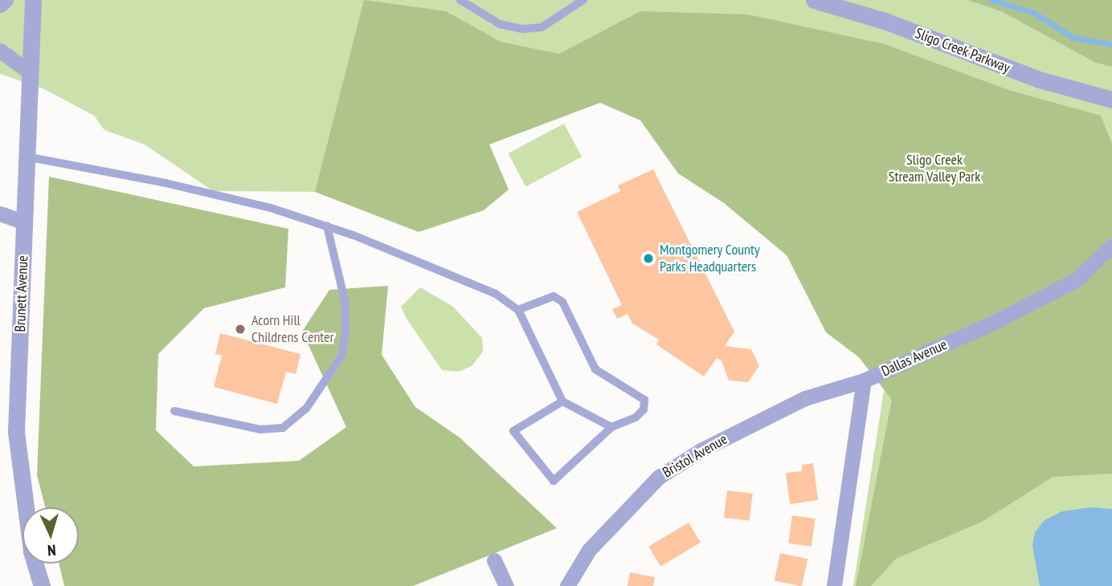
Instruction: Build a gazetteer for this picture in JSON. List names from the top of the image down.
{
  "streets": {
    "street": [
      "Sligo Creek Parkway",
      "Brunett Avenue",
      "Dallas Avenue",
      "Bristol Avenue"
    ]
  },
  "crossings": [
    ["Dallas Avenue", "Bristol Avenue"]
  ],
  "parks": ["Sligo Creek Stream Valley Park"],
  "places": ["Montgomery County Parks Headquarters", "Acorn Hill Childrens Center"],
  "north": "bottom"
}
